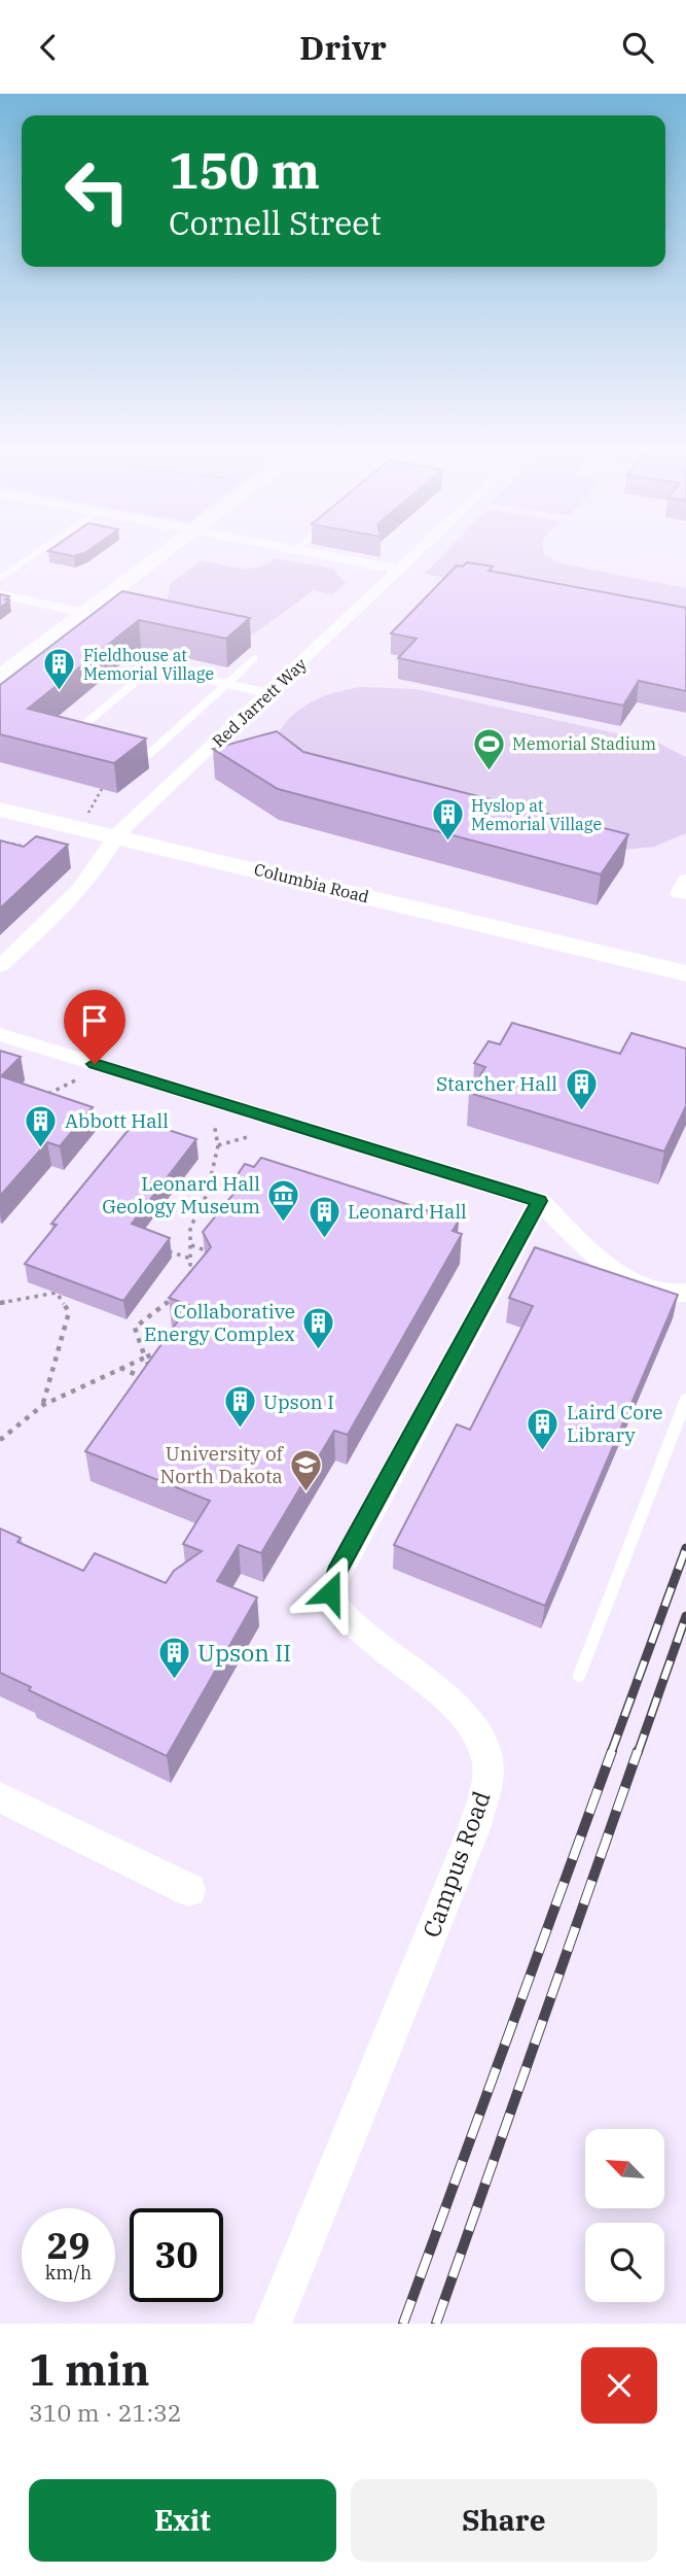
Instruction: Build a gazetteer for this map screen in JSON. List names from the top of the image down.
{
  "streets": {
    "main road": ["Columbia Road"],
    "street": ["Red Jarrett Way", "Campus Road"]
  },
  "crossings": [
    ["Red Jarrett Way", "Columbia Road"]
  ],
  "places": {
    "building": [
      "Fieldhouse at Memorial Village",
      "Hyslop at Memorial Village",
      "Starcher Hall",
      "Abbott Hall",
      "Leonard Hall",
      "Collaborative Energy Complex",
      "Upson I",
      "Laird Core Library",
      "Upson II"
    ],
    "sports": ["Memorial Stadium"],
    "museum": ["Leonard Hall Geology Museum"],
    "school or university": ["University of North Dakota"]
  },
  "north": "top left",
  "page": {
    "header": "Drivr",
    "turn": ["150 m", "Cornell Street"],
    "speed": "29 km/h",
    "limit": "30",
    "heading": ["1 min", "310 m · 21:32"],
    "buttons": ["Exit", "Share"]
  }
}
